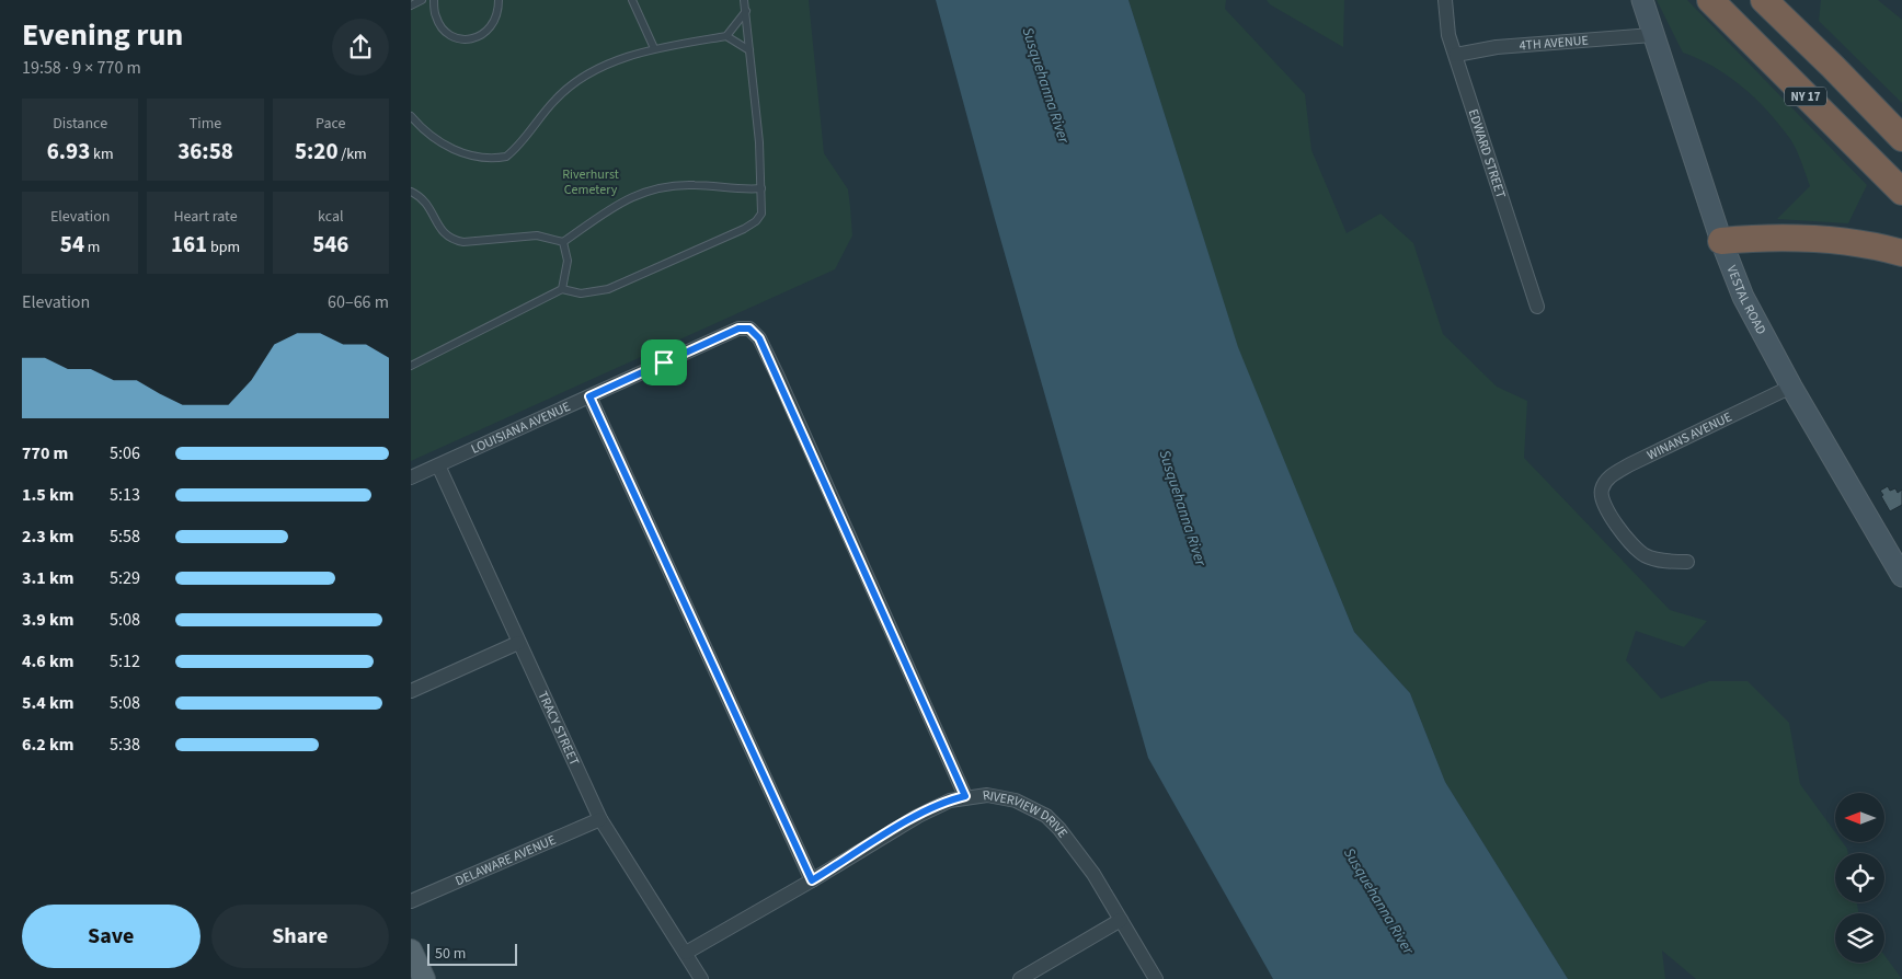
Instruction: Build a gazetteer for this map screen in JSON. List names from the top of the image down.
{
  "streets": {
    "highway": ["NY 17"],
    "street": [
      "4TH AVENUE",
      "EDWARD STREET",
      "VESTAL ROAD",
      "LOUISIANA AVENUE",
      "WINANS AVENUE",
      "TRACY STREET",
      "RIVERVIEW DRIVE",
      "DELAWARE AVENUE"
    ]
  },
  "crossings": [
    ["4TH AVENUE", "EDWARD STREET"],
    ["4TH AVENUE", "VESTAL ROAD"],
    ["VESTAL ROAD", "WINANS AVENUE"],
    ["LOUISIANA AVENUE", "TRACY STREET"],
    ["LOUISIANA AVENUE", "RIVERVIEW DRIVE"],
    ["TRACY STREET", "DELAWARE AVENUE"]
  ],
  "water": ["Susquehanna River"],
  "parks": ["Riverhurst Cemetery"],
  "scale_bar": "50 m",
  "north": "left",
  "page": {
    "heading": ["Evening run", "19:58 · 9 × 770 m"],
    "stats": [
      ["Distance", "6.93 km"],
      ["Time", "36:58"],
      ["Pace", "5:20 /km"],
      ["Elevation", "54 m"],
      ["Heart rate", "161 bpm"],
      ["kcal", "546"]
    ],
    "chart": ["Elevation", "60–66 m"],
    "list": [
      {
        "name": "770 m",
        "note": "5:06"
      },
      {
        "name": "1.5 km",
        "note": "5:13"
      },
      {
        "name": "2.3 km",
        "note": "5:58"
      },
      {
        "name": "3.1 km",
        "note": "5:29"
      },
      {
        "name": "3.9 km",
        "note": "5:08"
      },
      {
        "name": "4.6 km",
        "note": "5:12"
      },
      {
        "name": "5.4 km",
        "note": "5:08"
      },
      {
        "name": "6.2 km",
        "note": "5:38"
      }
    ],
    "buttons": ["Save", "Share"],
    "scale": "50 m"
  }
}
